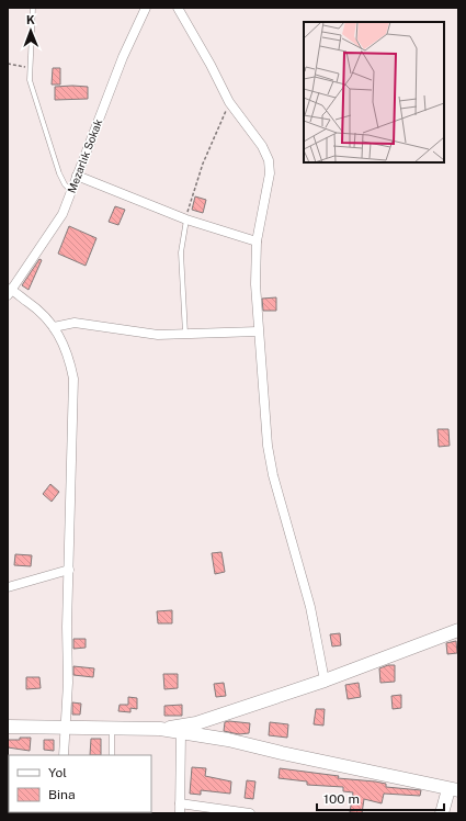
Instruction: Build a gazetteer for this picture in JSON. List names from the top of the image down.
{
  "streets": {
    "street": ["Mezarlık Sokak"]
  },
  "legend": ["Yol", "Bina"],
  "scale_bar": "100 m",
  "north": "top"
}
